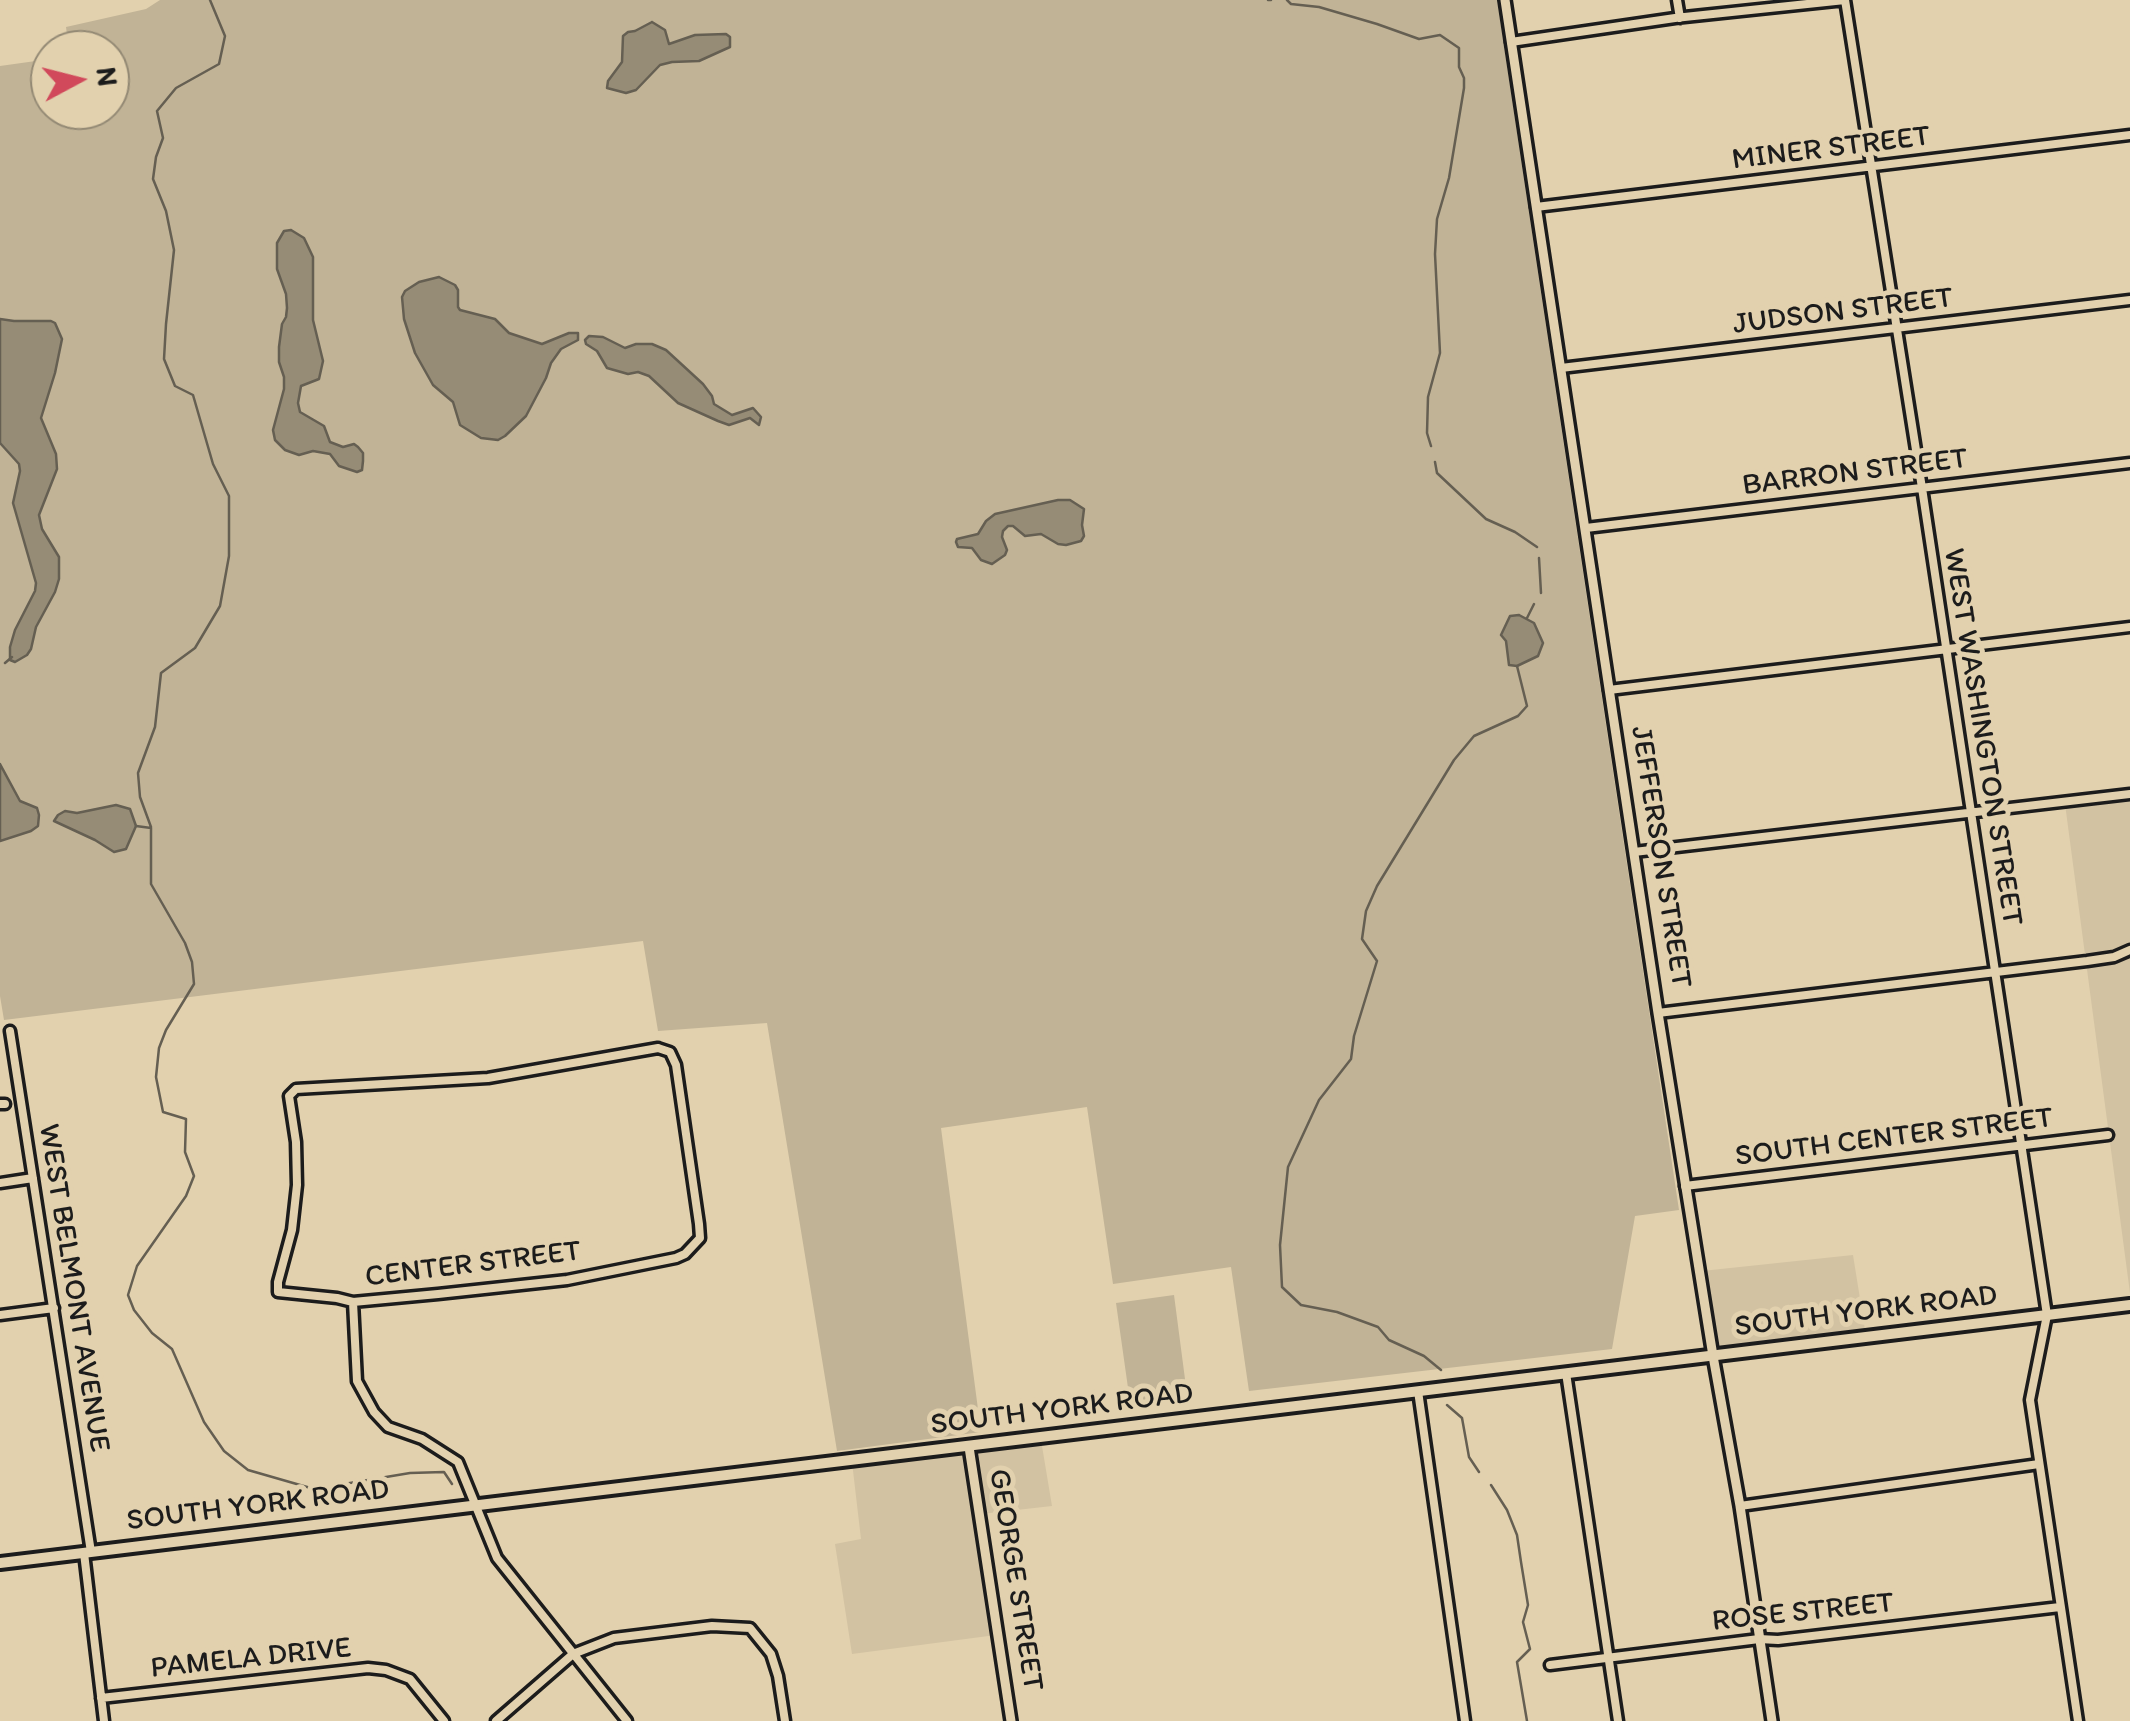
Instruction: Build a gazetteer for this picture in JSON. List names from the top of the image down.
{
  "streets": {
    "main road": ["SOUTH YORK ROAD"],
    "street": [
      "MINER STREET",
      "JUDSON STREET",
      "BARRON STREET",
      "WEST WASHINGTON STREET",
      "JEFFERSON STREET",
      "SOUTH CENTER STREET",
      "CENTER STREET",
      "WEST BELMONT AVENUE",
      "GEORGE STREET",
      "ROSE STREET",
      "PAMELA DRIVE"
    ]
  },
  "crossings": [
    ["MINER STREET", "WEST WASHINGTON STREET"],
    ["MINER STREET", "JEFFERSON STREET"],
    ["JUDSON STREET", "WEST WASHINGTON STREET"],
    ["JUDSON STREET", "JEFFERSON STREET"],
    ["BARRON STREET", "WEST WASHINGTON STREET"],
    ["BARRON STREET", "JEFFERSON STREET"],
    ["WEST WASHINGTON STREET", "SOUTH CENTER STREET"],
    ["WEST WASHINGTON STREET", "SOUTH YORK ROAD"],
    ["JEFFERSON STREET", "SOUTH CENTER STREET"],
    ["JEFFERSON STREET", "SOUTH YORK ROAD"],
    ["JEFFERSON STREET", "ROSE STREET"],
    ["WEST BELMONT AVENUE", "SOUTH YORK ROAD"],
    ["WEST BELMONT AVENUE", "PAMELA DRIVE"],
    ["SOUTH YORK ROAD", "GEORGE STREET"]
  ],
  "north": "right"
}
